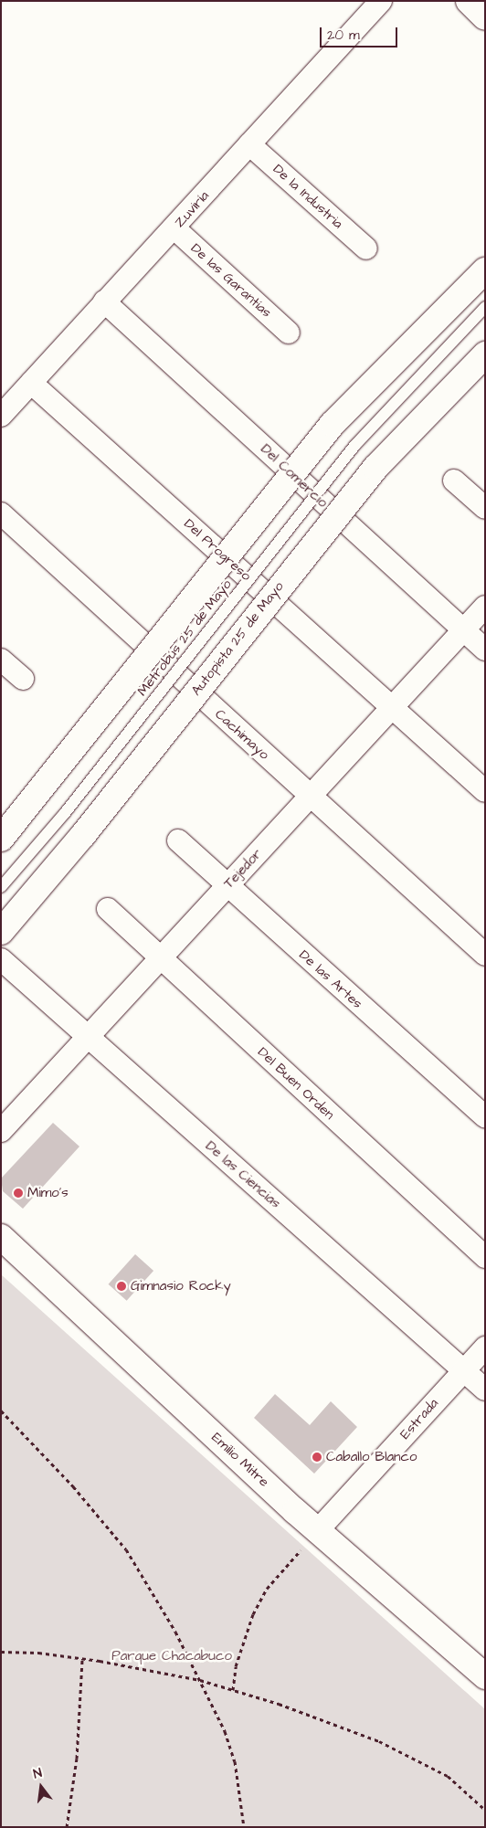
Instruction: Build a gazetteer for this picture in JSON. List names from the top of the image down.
{
  "streets": {
    "main road": ["Autopista 25 de Mayo", "Emilio Mitre"],
    "street": [
      "De la Industria",
      "Zuviría",
      "De las Garantías",
      "Del Comercio",
      "Del Progreso",
      "Cachimayo",
      "Tejedor",
      "De las Artes",
      "Del Buen Orden",
      "De las Ciencias",
      "Estrada"
    ],
    "lane": ["Metrobús 25 de Mayo"]
  },
  "crossings": [
    ["De la Industria", "Zuviría"],
    ["Zuviría", "De las Garantías"],
    ["Zuviría", "Del Comercio"],
    ["Zuviría", "Del Progreso"],
    ["Del Comercio", "Tejedor"],
    ["Del Progreso", "Tejedor"],
    ["Cachimayo", "Tejedor"],
    ["Tejedor", "De las Artes"],
    ["Tejedor", "Del Buen Orden"],
    ["Tejedor", "De las Ciencias"],
    ["De las Ciencias", "Estrada"],
    ["Estrada", "Emilio Mitre"]
  ],
  "parks": ["Parque Chacabuco"],
  "places": ["Mimo's", "Gimnasio Rocky", "Caballo Blanco"],
  "scale_bar": "20 m",
  "north": "top"
}
